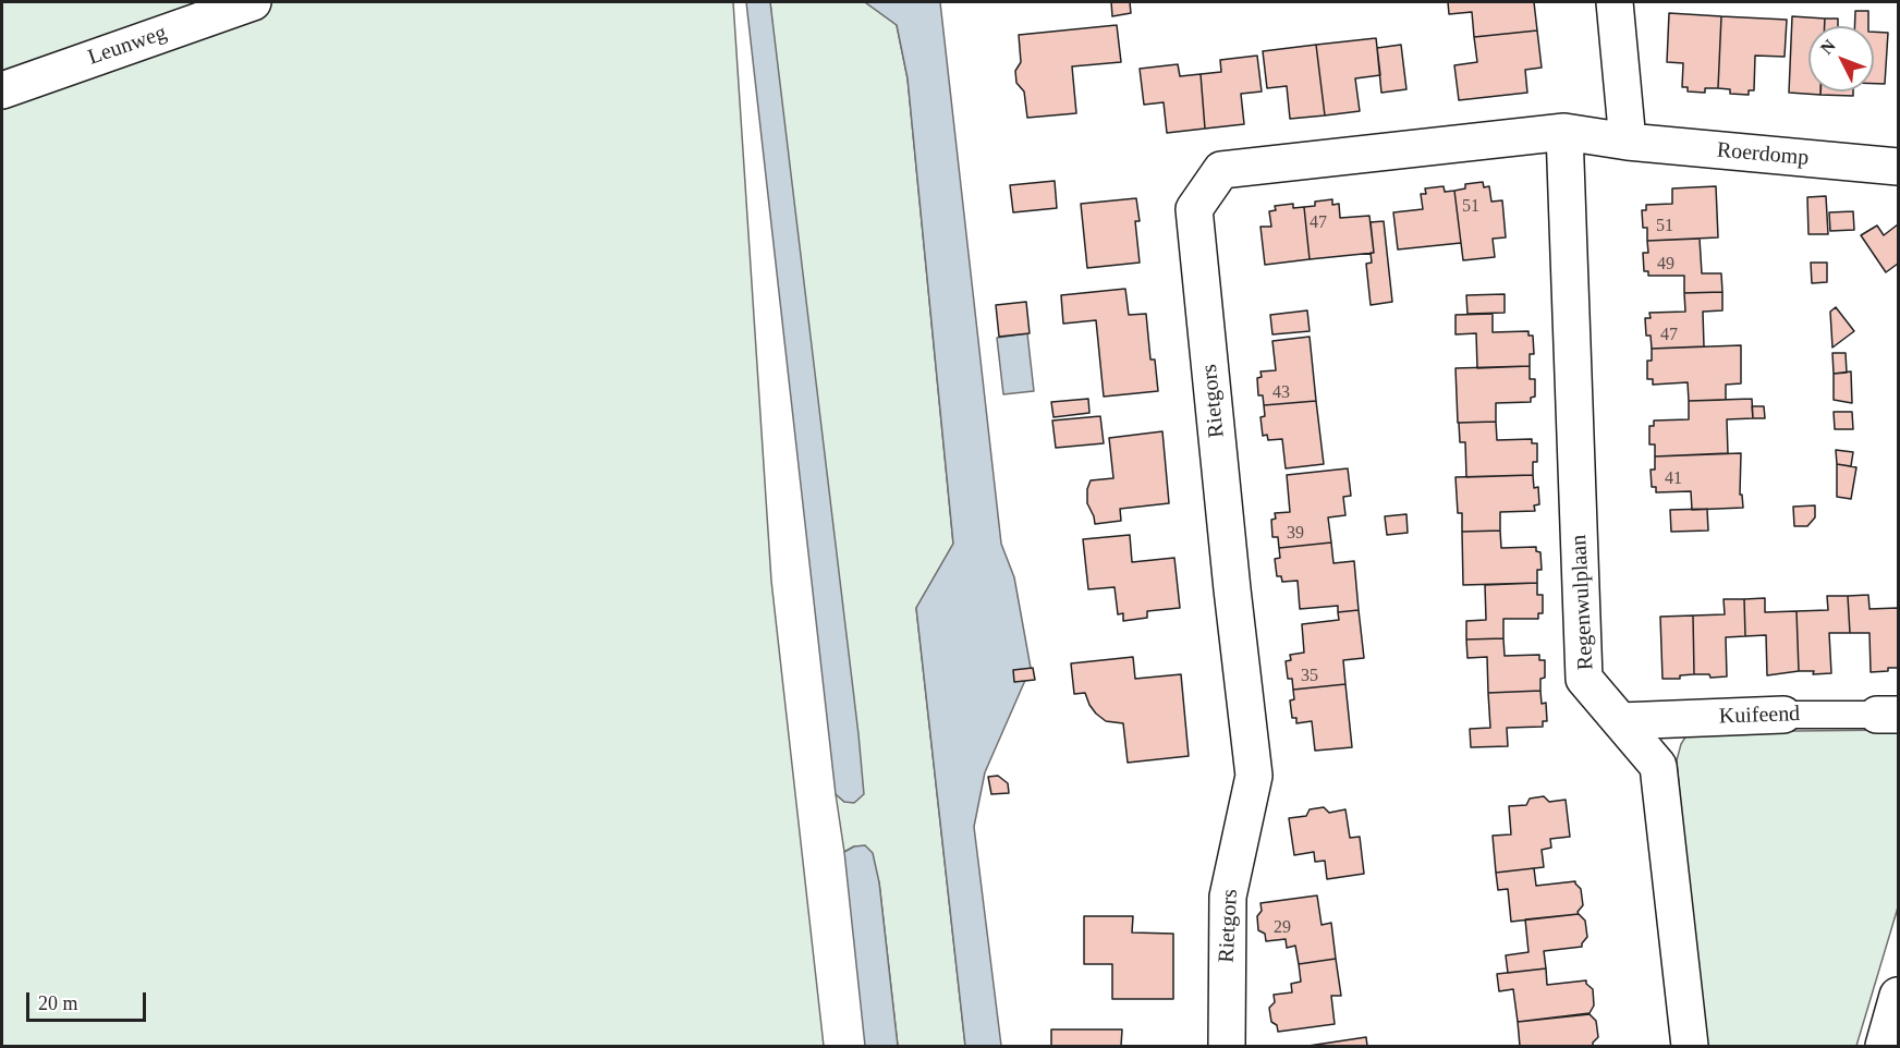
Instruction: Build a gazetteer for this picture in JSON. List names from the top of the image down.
{
  "streets": {
    "street": [
      "Leunweg",
      "Roerdomp",
      "Rietgors",
      "Regenwulplaan",
      "Kuifeend"
    ]
  },
  "crossings": [
    ["Roerdomp", "Rietgors"],
    ["Rietgors", "Regenwulplaan"],
    ["Regenwulplaan", "Kuifeend"]
  ],
  "house_numbers": [
    "51",
    "47",
    "51",
    "49",
    "47",
    "43",
    "41",
    "39",
    "35",
    "29"
  ],
  "scale_bar": "20 m",
  "north": "top left"
}
